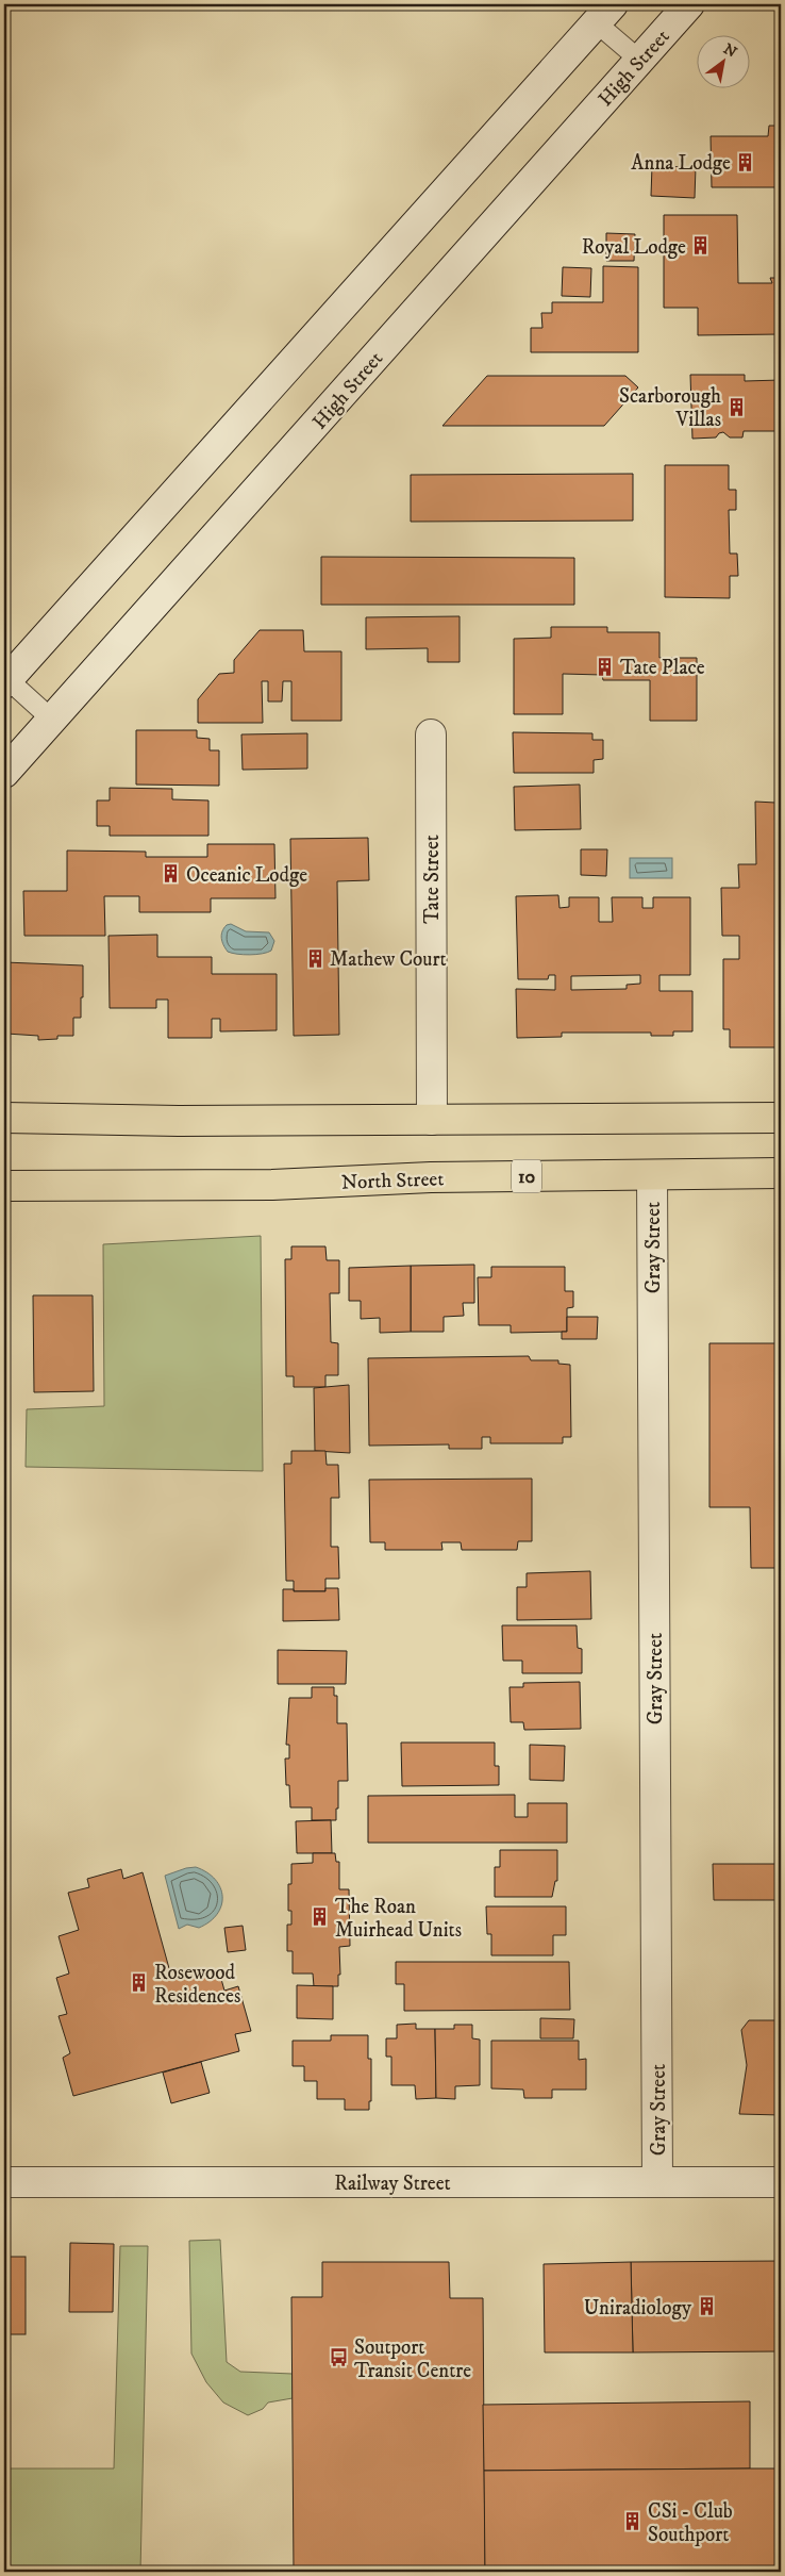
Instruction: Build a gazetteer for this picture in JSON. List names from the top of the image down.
{
  "streets": {
    "highway": ["10", "North Street"],
    "street": [
      "High Street",
      "Tate Street",
      "Gray Street",
      "Railway Street"
    ]
  },
  "crossings": [
    ["North Street", "Gray Street"],
    ["Gray Street", "Railway Street"]
  ],
  "places": {
    "building": [
      "Anna Lodge",
      "Royal Lodge",
      "Scarborough Villas",
      "Tate Place",
      "Oceanic Lodge",
      "Mathew Court",
      "The Roan Muirhead Units",
      "Rosewood Residences",
      "Uniradiology",
      "CSi - Club Southport"
    ],
    "bus stop": ["Soutport Transit Centre"]
  },
  "north": "top right"
}
